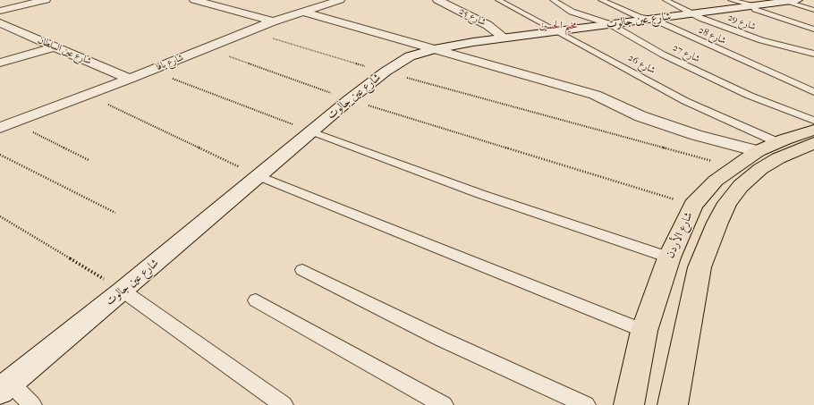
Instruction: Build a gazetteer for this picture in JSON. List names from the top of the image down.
{
  "streets": {
    "highway": ["شارع الأردن"],
    "street": [
      "شارع 25",
      "شارع عين جالوت",
      "شارع عين السلطان",
      "شارع يافا"
    ],
    "lane": [
      "شارع 29",
      "شارع 28",
      "شارع 27",
      "شارع 26"
    ]
  },
  "crossings": [
    ["شارع 25", "شارع عين جالوت"],
    ["شارع عين جالوت", "شارع 29"],
    ["شارع عين جالوت", "شارع 28"],
    ["شارع عين جالوت", "شارع 27"],
    ["شارع عين جالوت", "شارع 26"],
    ["شارع عين السلطان", "شارع يافا"],
    ["شارع 26", "شارع الأردن"]
  ],
  "districts": ["مخيم الحسين"]
}
